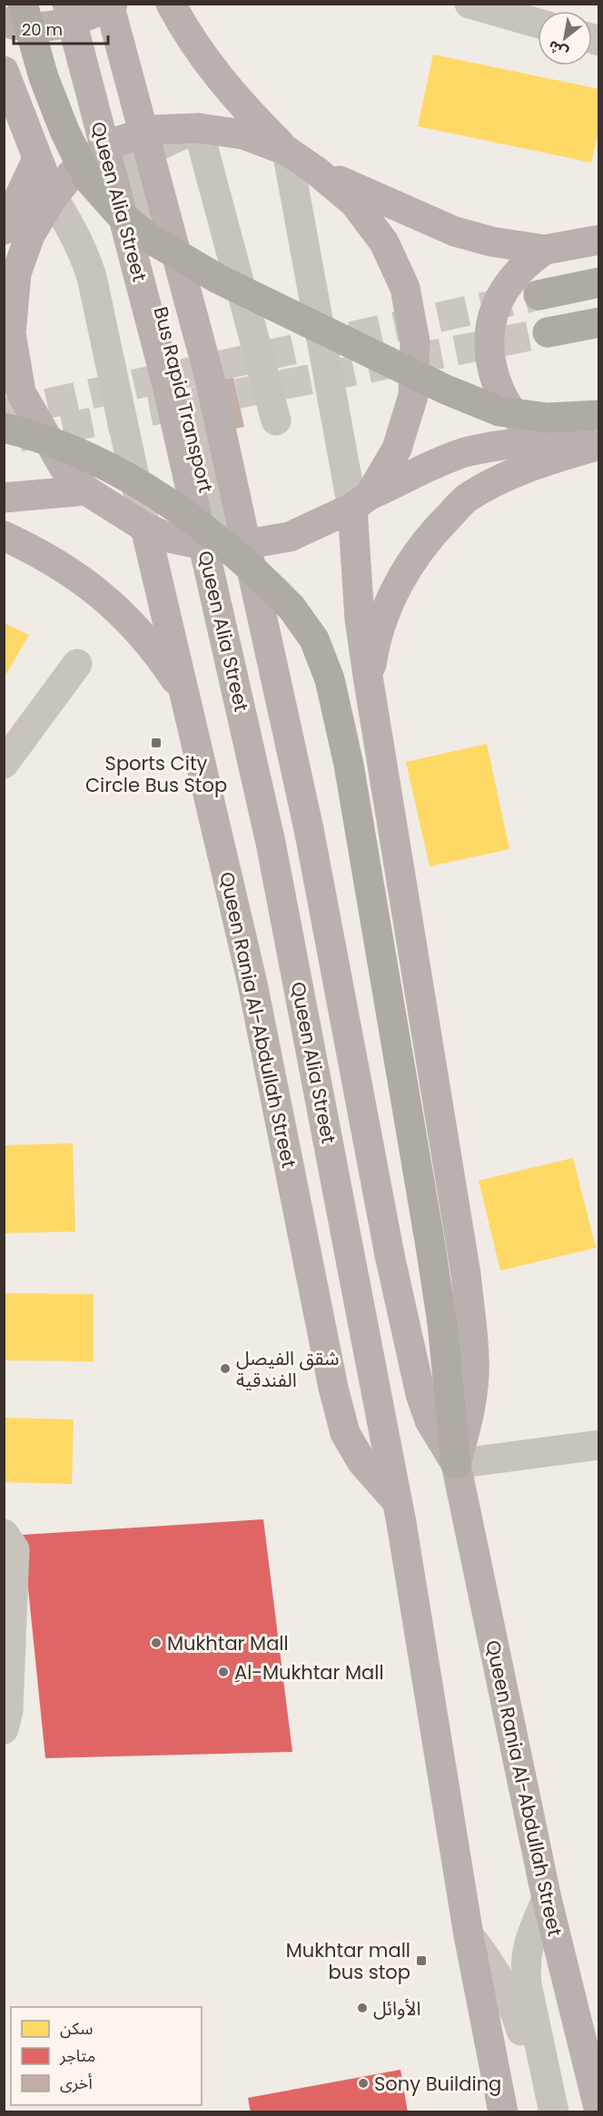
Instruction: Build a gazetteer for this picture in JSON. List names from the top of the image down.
{
  "streets": {
    "main road": ["Queen Alia Street", "Queen Rania Al-Abdullah Street"],
    "street": ["Bus Rapid Transport"]
  },
  "crossings": [
    ["Queen Alia Street", "Queen Rania Al-Abdullah Street"]
  ],
  "places": {
    "transit": ["Sports City Circle Bus Stop", "Mukhtar mall bus stop"],
    "other": [
      "شقق الفيصل الفندقية",
      "Mukhtar Mall",
      "ِAl-Mukhtar Mall",
      "الأوائل",
      "Sony Building"
    ]
  },
  "legend": ["سكن", "متاجر", "أخرى"],
  "scale_bar": "20 m",
  "north": "bottom left"
}
